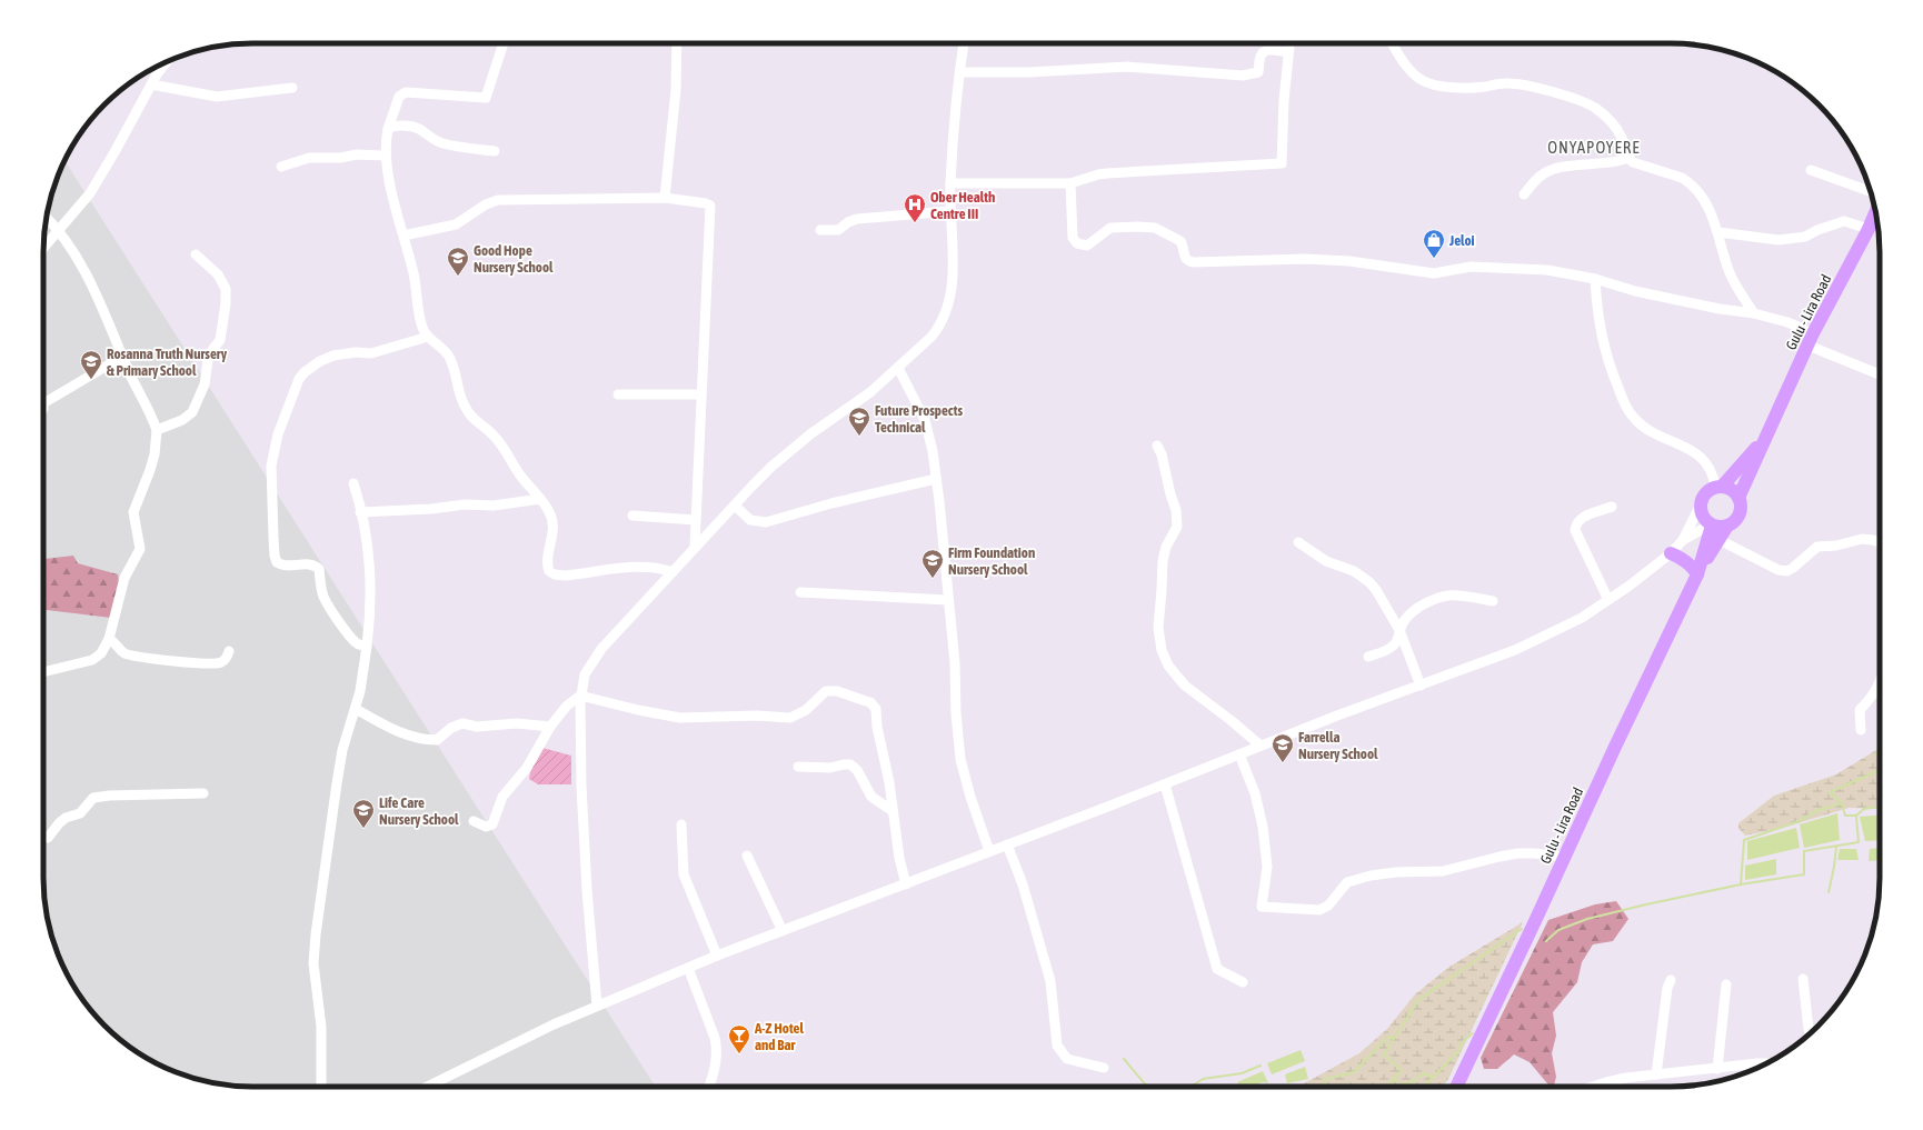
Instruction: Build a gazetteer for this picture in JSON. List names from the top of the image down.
{
  "streets": {
    "main road": ["Gulu - Lira Road"]
  },
  "districts": ["ONYAPOYERE"],
  "places": {
    "hospital": ["Ober Health Centre III"],
    "shop": ["Jeloi"],
    "school or university": [
      "Good Hope Nursery School",
      "Rosanna Truth Nursery & Primary School",
      "Future Prospects Technical",
      "Firm Foundation Nursery School",
      "Farrella Nursery School",
      "Life Care Nursery School"
    ],
    "bar": ["A-Z Hotel and Bar"]
  }
}
